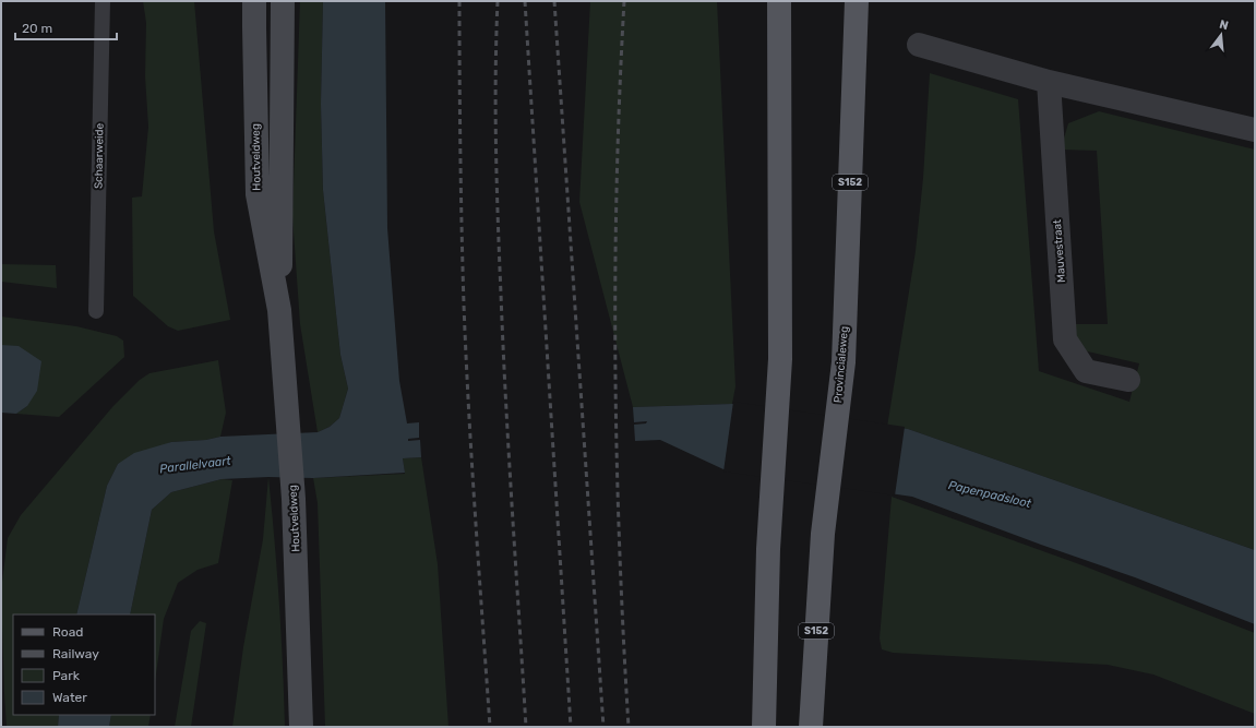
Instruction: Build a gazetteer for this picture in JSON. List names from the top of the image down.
{
  "streets": {
    "main road": ["S152", "Provincialeweg"],
    "street": ["Houtveldweg", "Mauvestraat"],
    "lane": ["Schaarweide"]
  },
  "water": ["Parallelvaart", "Papenpadsloot"],
  "legend": [
    "Road",
    "Railway",
    "Park",
    "Water"
  ],
  "scale_bar": "20 m",
  "north": "top"
}
